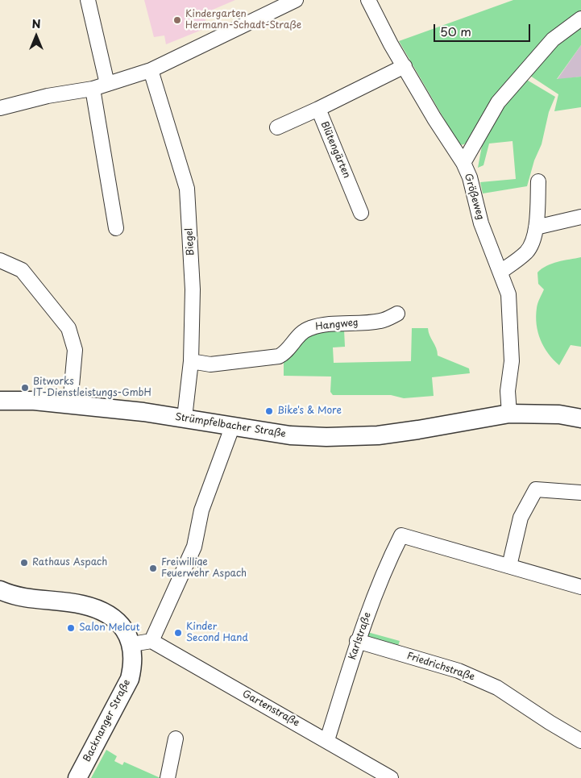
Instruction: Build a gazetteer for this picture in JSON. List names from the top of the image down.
{
  "streets": {
    "street": [
      "Blütengärten",
      "Größeweg",
      "Biegel",
      "Hangweg",
      "Strümpfelbacher Straße",
      "Karlstraße",
      "Friedrichstraße",
      "Gartenstraße",
      "Backnanger Straße"
    ]
  },
  "crossings": [
    ["Größeweg", "Strümpfelbacher Straße"],
    ["Biegel", "Hangweg"],
    ["Biegel", "Strümpfelbacher Straße"],
    ["Karlstraße", "Friedrichstraße"],
    ["Karlstraße", "Gartenstraße"]
  ],
  "places": [
    "Kindergarten Hermann-Schadt-Straße",
    "Bitworks IT-Dienstleistungs-GmbH",
    "Bike's & More",
    "Rathaus Aspach",
    "Freiwillige Feuerwehr Aspach",
    "Salon Melcut",
    "Kinder Second Hand"
  ],
  "scale_bar": "50 m",
  "north": "top"
}
